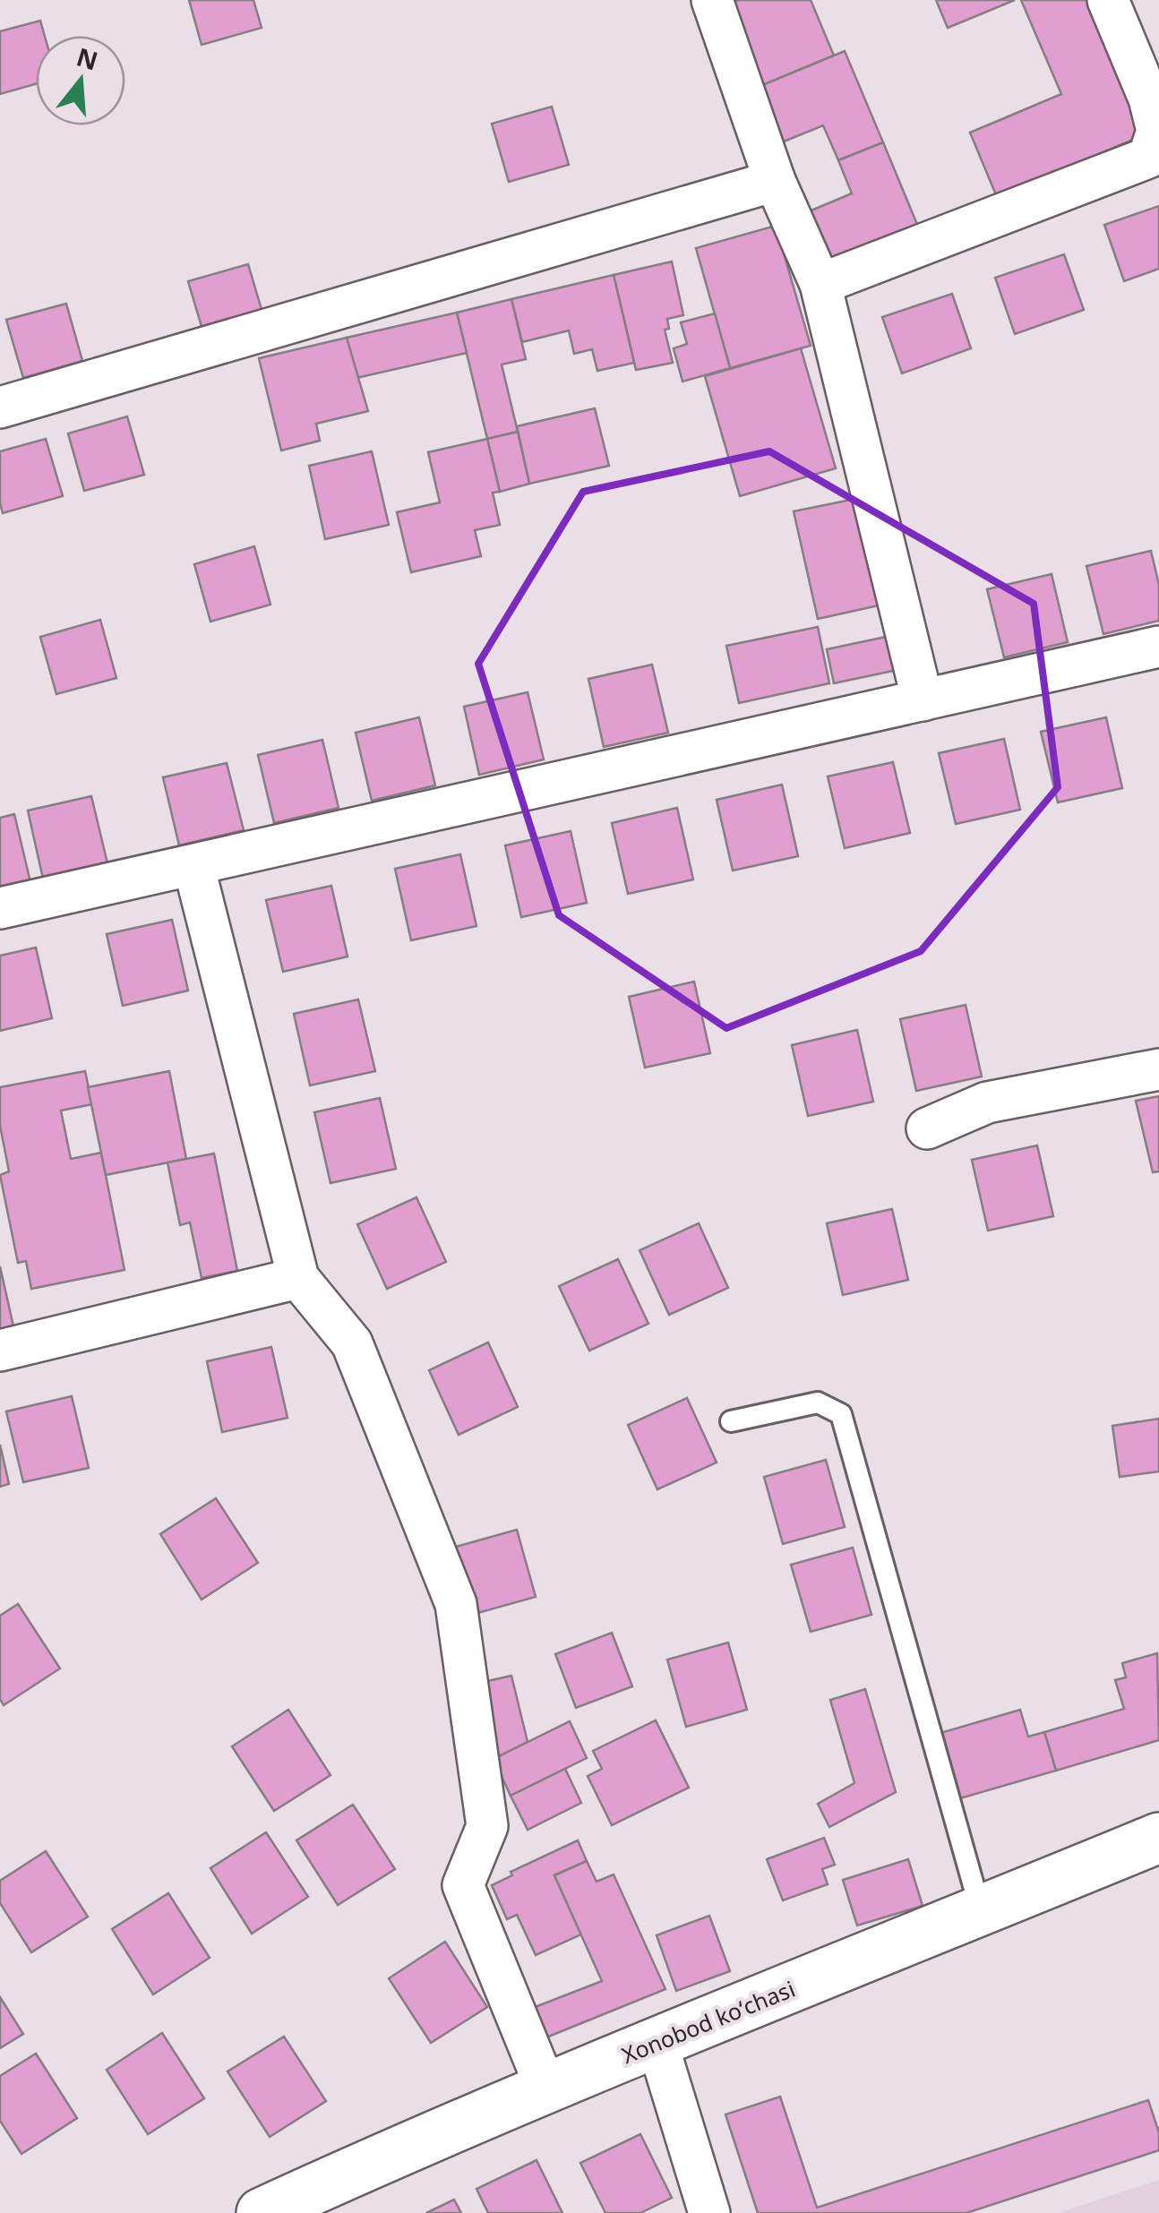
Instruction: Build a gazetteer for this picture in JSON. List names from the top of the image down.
{
  "streets": {
    "main road": ["Xonobod koʻchasi"]
  },
  "north": "top"
}
